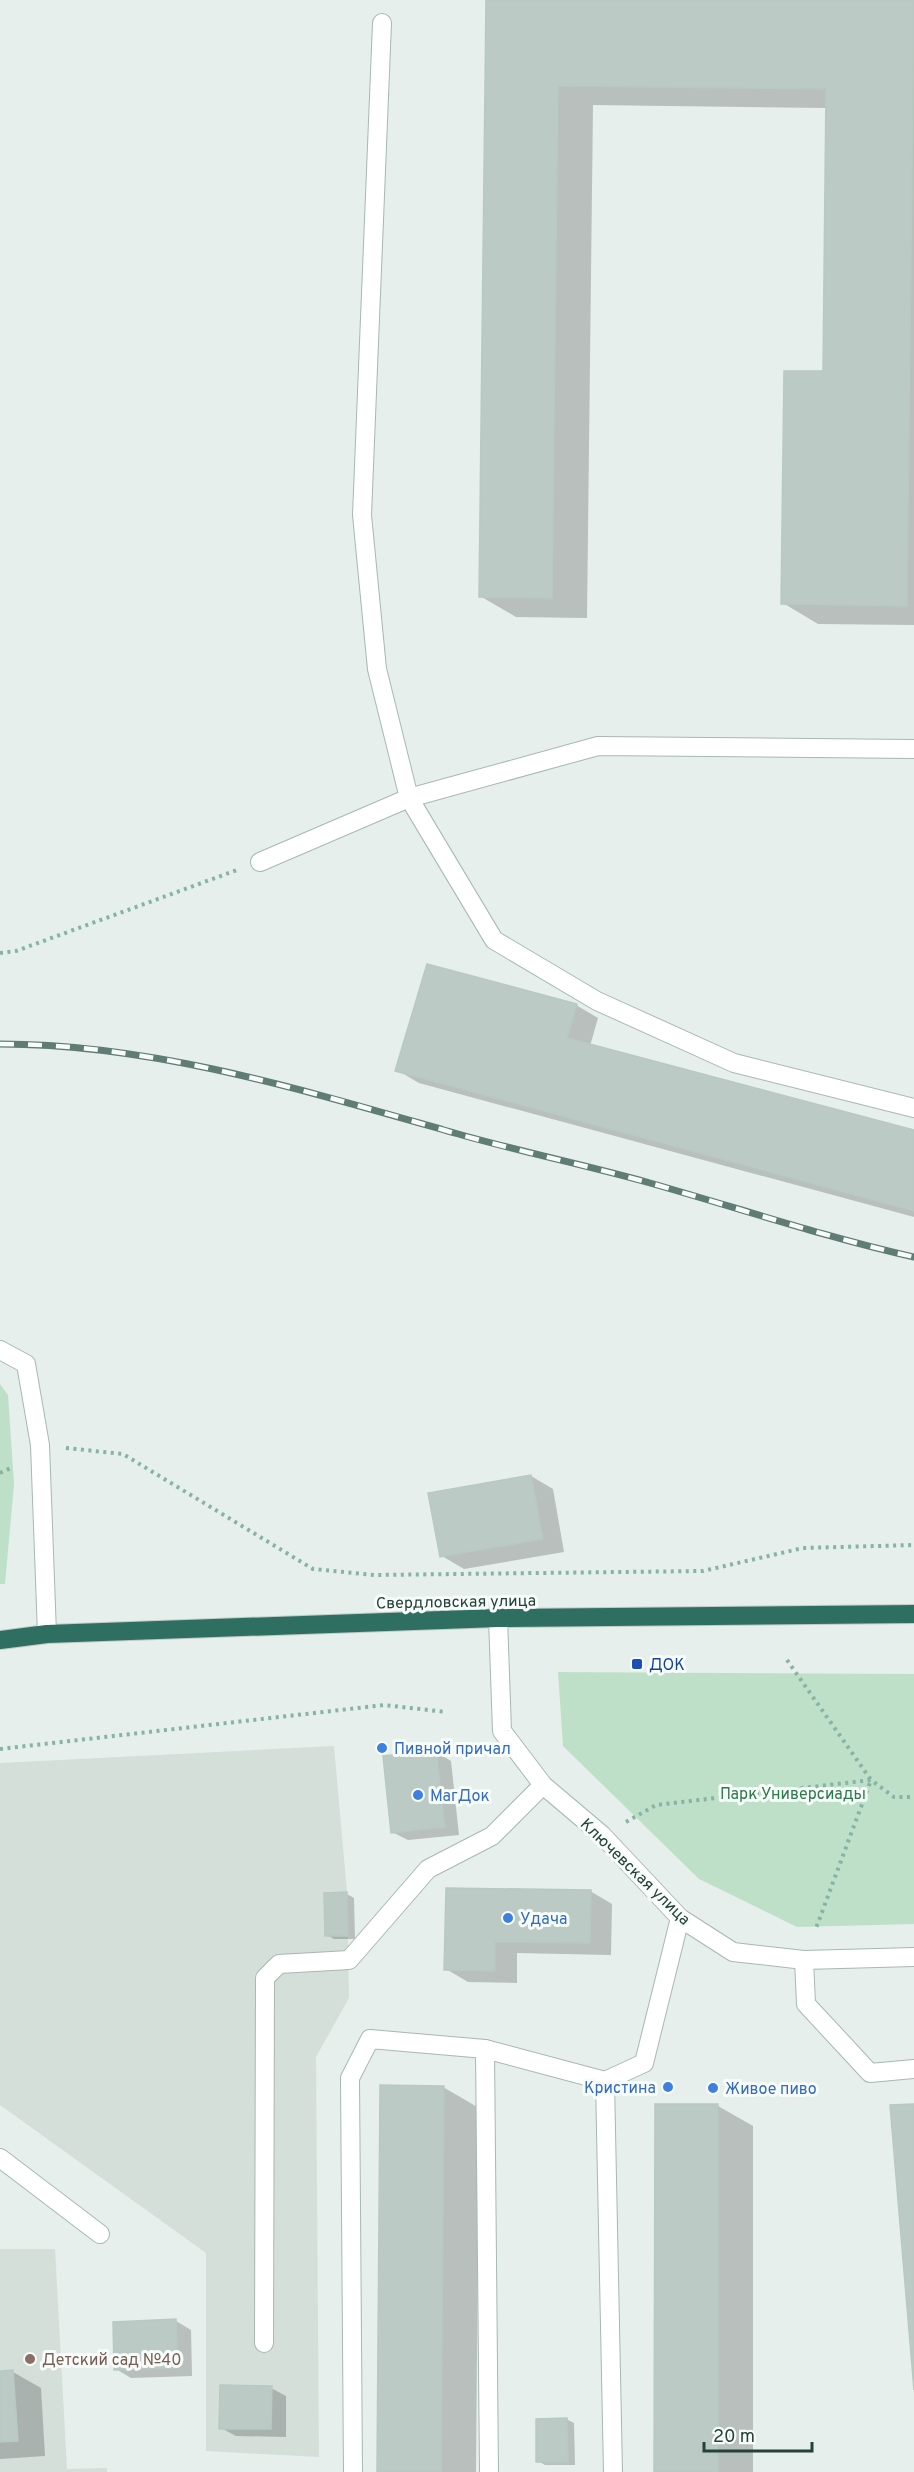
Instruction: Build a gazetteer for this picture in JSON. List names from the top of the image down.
{
  "streets": {
    "highway": ["Свердловская улица"],
    "street": ["Ключевская улица"]
  },
  "crossings": [
    ["Свердловская улица", "Ключевская улица"]
  ],
  "parks": ["Парк Универсиады"],
  "places": {
    "transit": ["ДОК"],
    "other": [
      "Пивной причал",
      "МагДок",
      "Удача",
      "Кристина",
      "Живое пиво",
      "Детский сад №40"
    ]
  },
  "scale_bar": "20 m"
}
